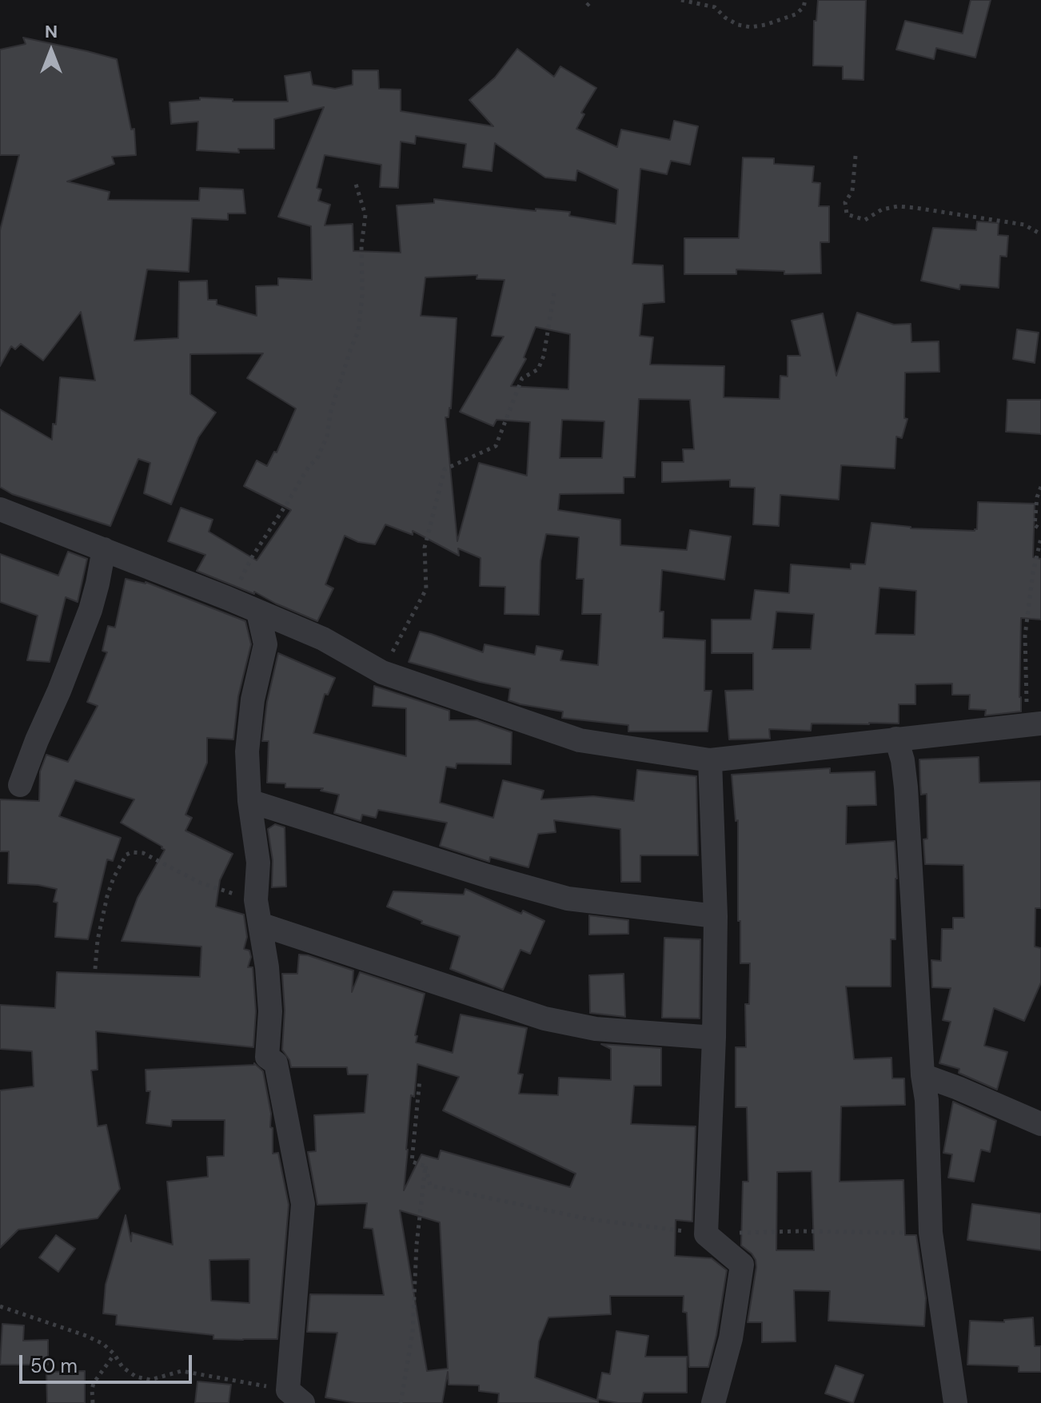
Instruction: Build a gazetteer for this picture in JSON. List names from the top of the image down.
{
  "scale_bar": "50 m",
  "north": "top"
}
